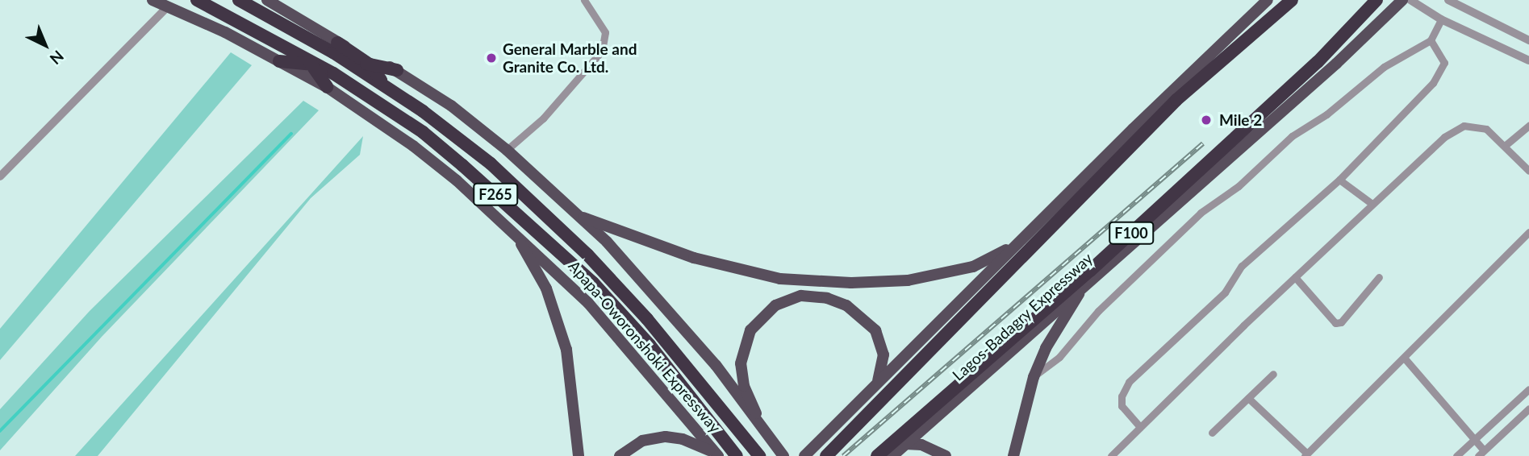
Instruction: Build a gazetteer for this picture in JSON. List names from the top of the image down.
{
  "streets": {
    "highway": [
      "F265",
      "F100",
      "Lagos-Badagry Expressway",
      "Apapa-Oworonshoki Expressway"
    ]
  },
  "places": ["General Marble and Granite Co. Ltd.", "Mile 2"],
  "north": "bottom right"
}
